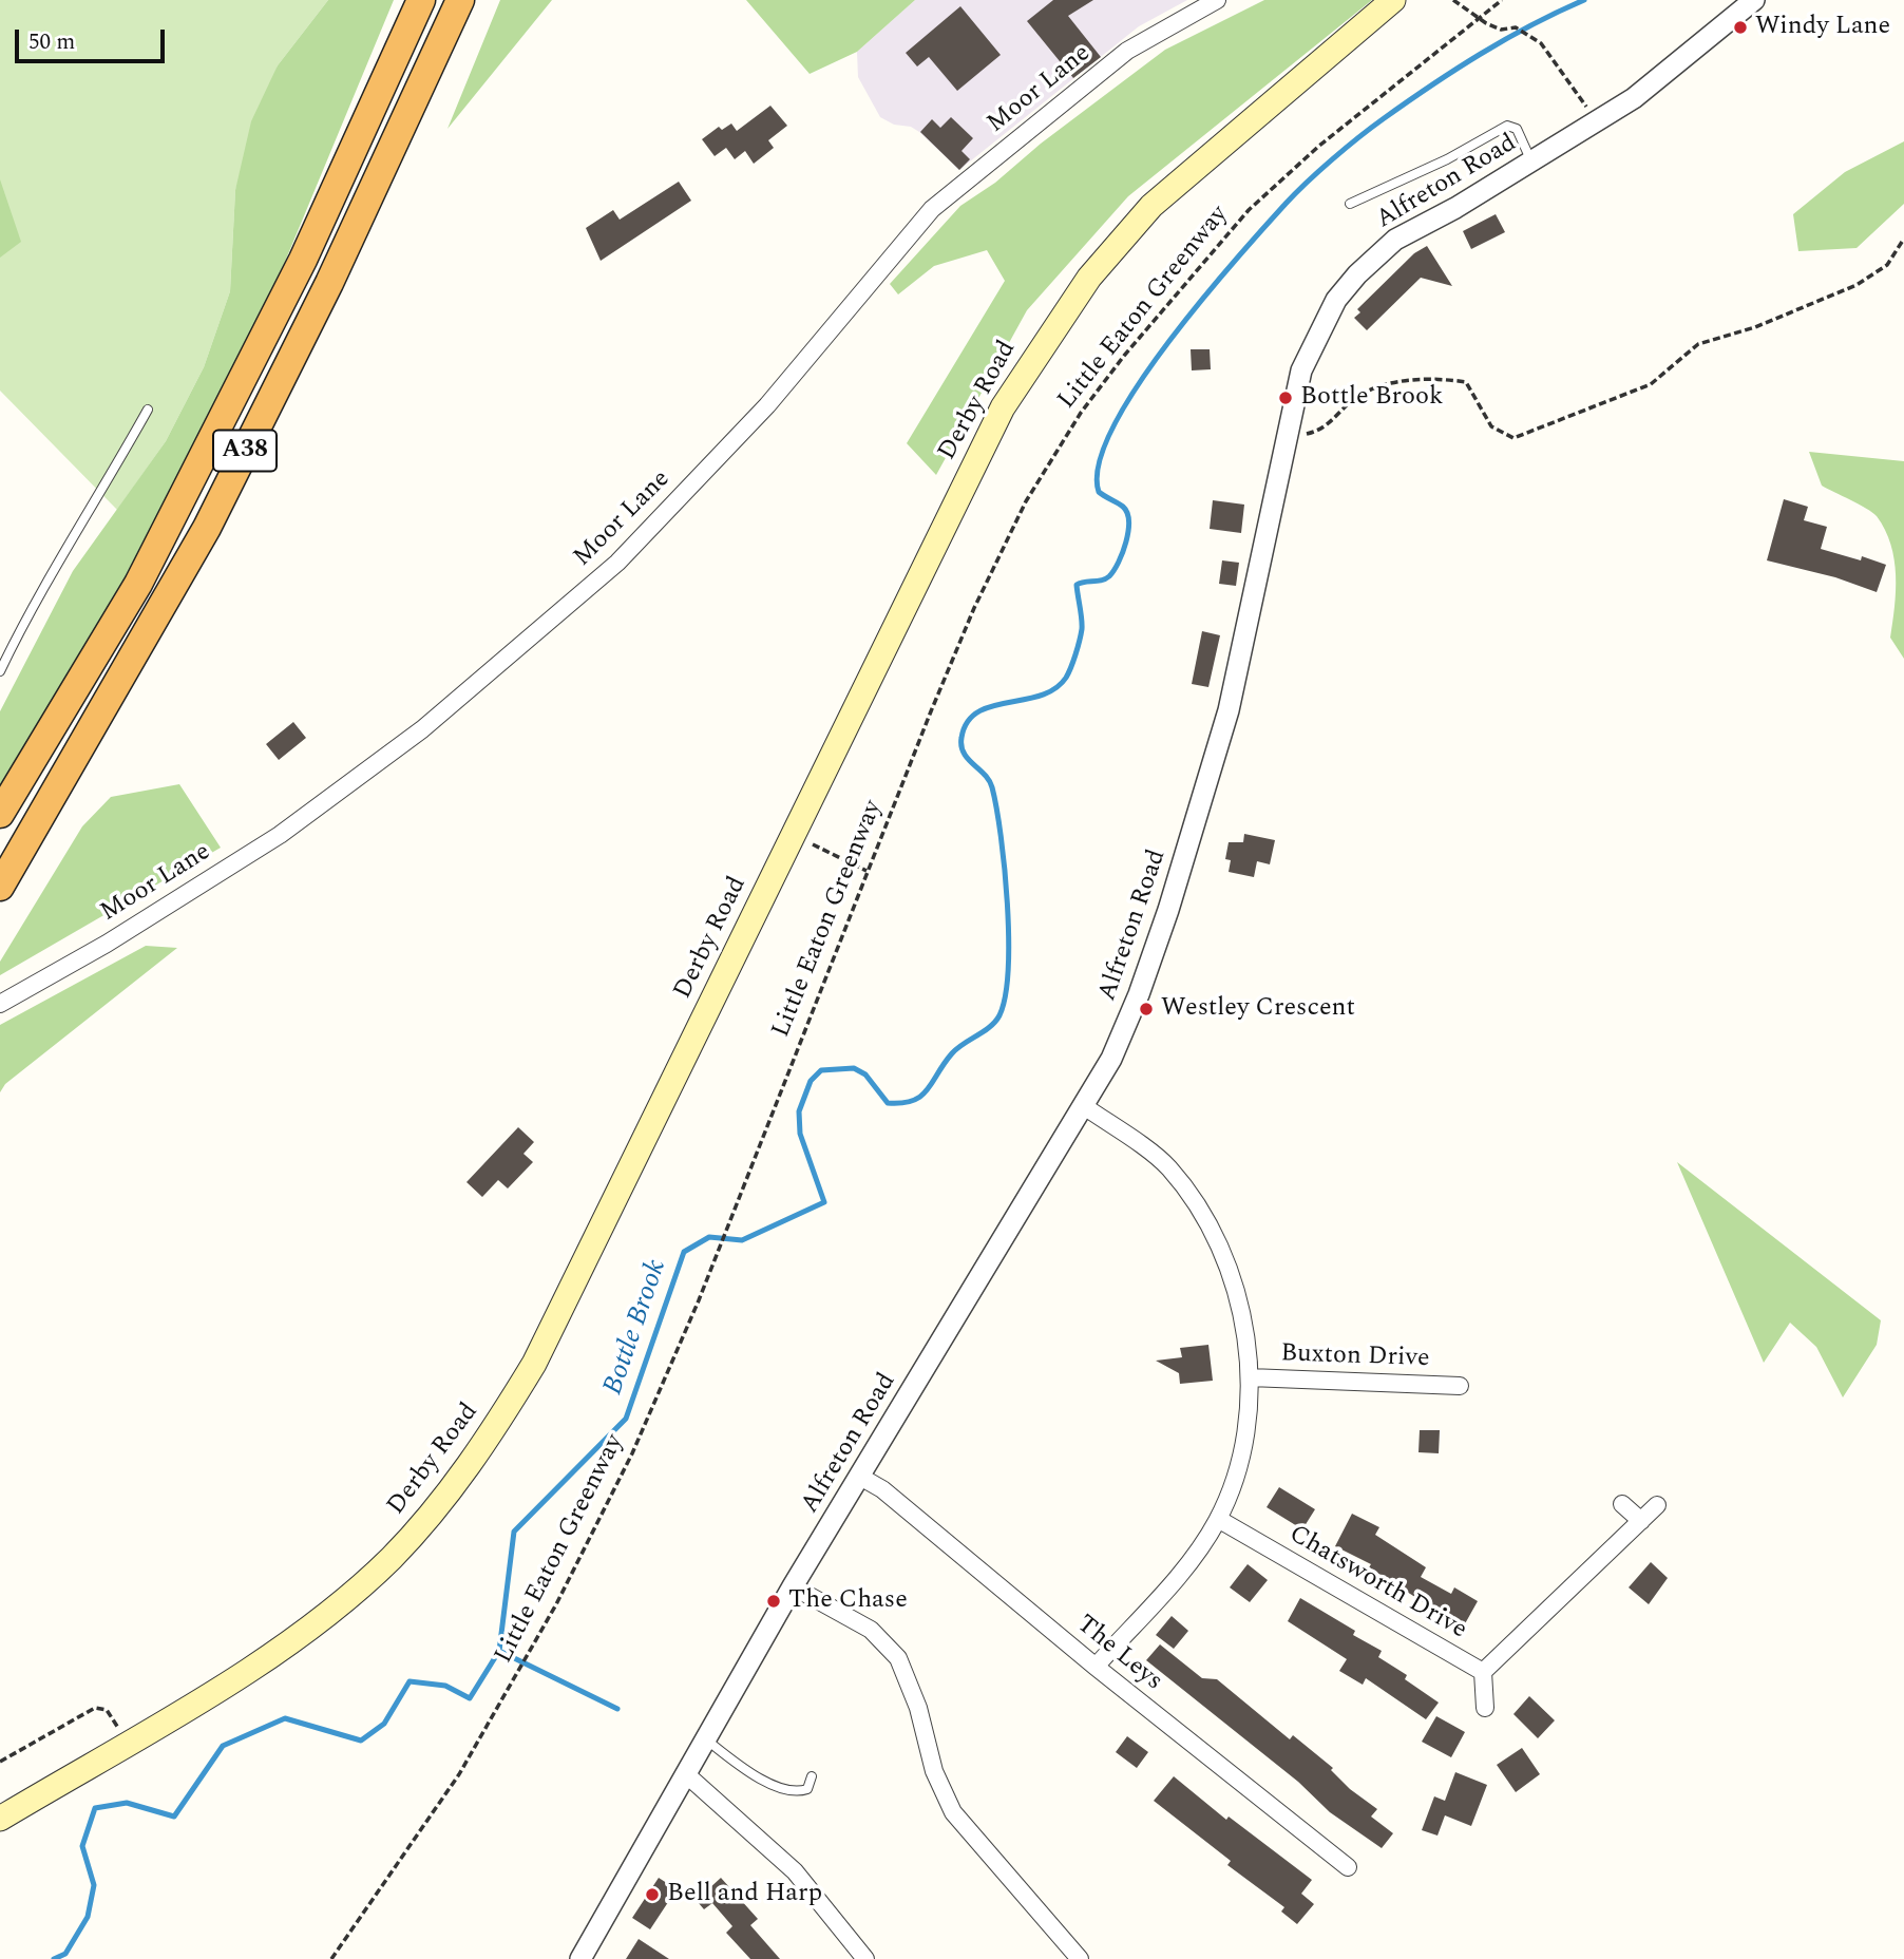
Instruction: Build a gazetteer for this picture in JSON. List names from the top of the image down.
{
  "streets": {
    "highway": ["A38"],
    "main road": ["Derby Road"],
    "street": [
      "Moor Lane",
      "Alfreton Road",
      "Buxton Drive",
      "Chatsworth Drive",
      "The Leys"
    ],
    "path": ["Little Eaton Greenway"]
  },
  "crossings": [
    ["Alfreton Road", "The Leys"]
  ],
  "water": ["Bottle Brook"],
  "places": [
    "Windy Lane",
    "Bottle Brook",
    "Westley Crescent",
    "The Chase",
    "Bell and Harp"
  ],
  "scale_bar": "50 m"
}
